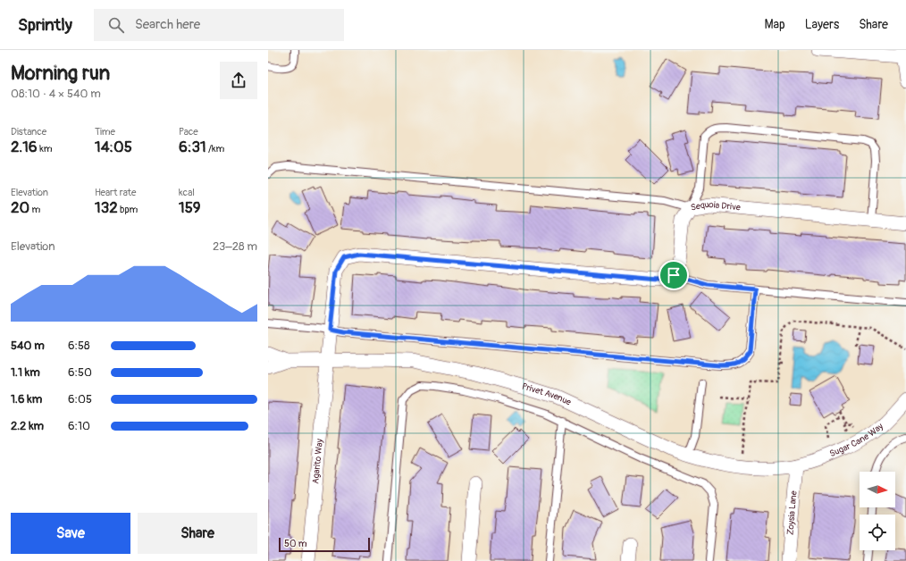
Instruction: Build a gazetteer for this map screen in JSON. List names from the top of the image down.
{
  "streets": {
    "street": [
      "Sequoia Drive",
      "Privet Avenue",
      "Sugar Cane Way",
      "Agarito Way",
      "Zoysia Lane"
    ]
  },
  "crossings": [
    ["Privet Avenue", "Sugar Cane Way"],
    ["Privet Avenue", "Agarito Way"],
    ["Privet Avenue", "Zoysia Lane"],
    ["Sugar Cane Way", "Zoysia Lane"]
  ],
  "scale_bar": "50 m",
  "north": "right",
  "page": {
    "header": "Sprintly",
    "search": "Search here",
    "nav": ["Map", "Layers", "Share"],
    "heading": ["Morning run", "08:10 · 4 × 540 m"],
    "stats": [
      ["Distance", "2.16 km"],
      ["Time", "14:05"],
      ["Pace", "6:31 /km"],
      ["Elevation", "20 m"],
      ["Heart rate", "132 bpm"],
      ["kcal", "159"]
    ],
    "chart": ["Elevation", "23–28 m"],
    "list": [
      {
        "name": "540 m",
        "note": "6:58"
      },
      {
        "name": "1.1 km",
        "note": "6:50"
      },
      {
        "name": "1.6 km",
        "note": "6:05"
      },
      {
        "name": "2.2 km",
        "note": "6:10"
      }
    ],
    "buttons": ["Save", "Share"],
    "scale": "50 m"
  }
}
